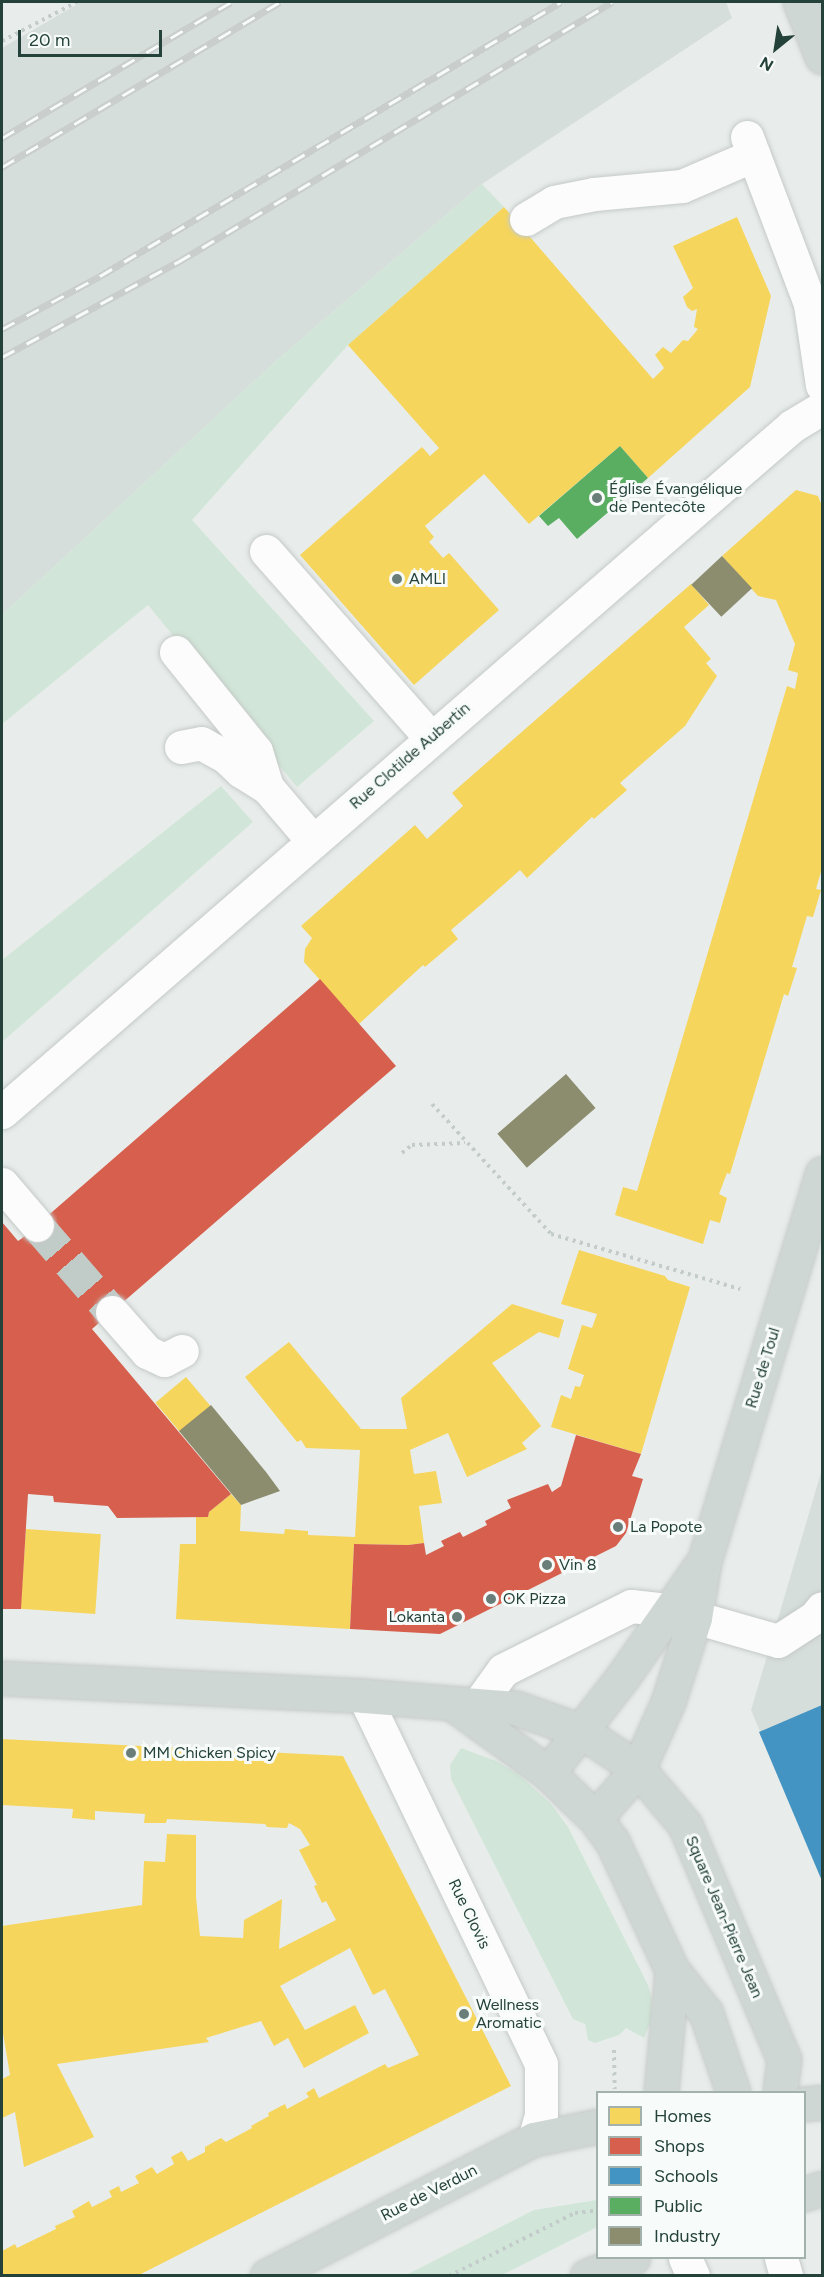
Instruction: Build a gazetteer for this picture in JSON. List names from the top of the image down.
{
  "streets": {
    "main road": ["Rue de Toul", "Square Jean-Pierre Jean", "Rue de Verdun"],
    "street": ["Rue Clotilde Aubertin", "Rue Clovis"]
  },
  "crossings": [
    ["Rue de Toul", "Square Jean-Pierre Jean"],
    ["Rue Clovis", "Rue de Verdun"]
  ],
  "places": [
    "Église Évangélique de Pentecôte",
    "AMLI",
    "La Popote",
    "Vin 8",
    "OK Pizza",
    "Lokanta",
    "MM Chicken Spicy",
    "Wellness Aromatic"
  ],
  "legend": [
    "Homes",
    "Shops",
    "Schools",
    "Public",
    "Industry"
  ],
  "scale_bar": "20 m",
  "north": "bottom left"
}
